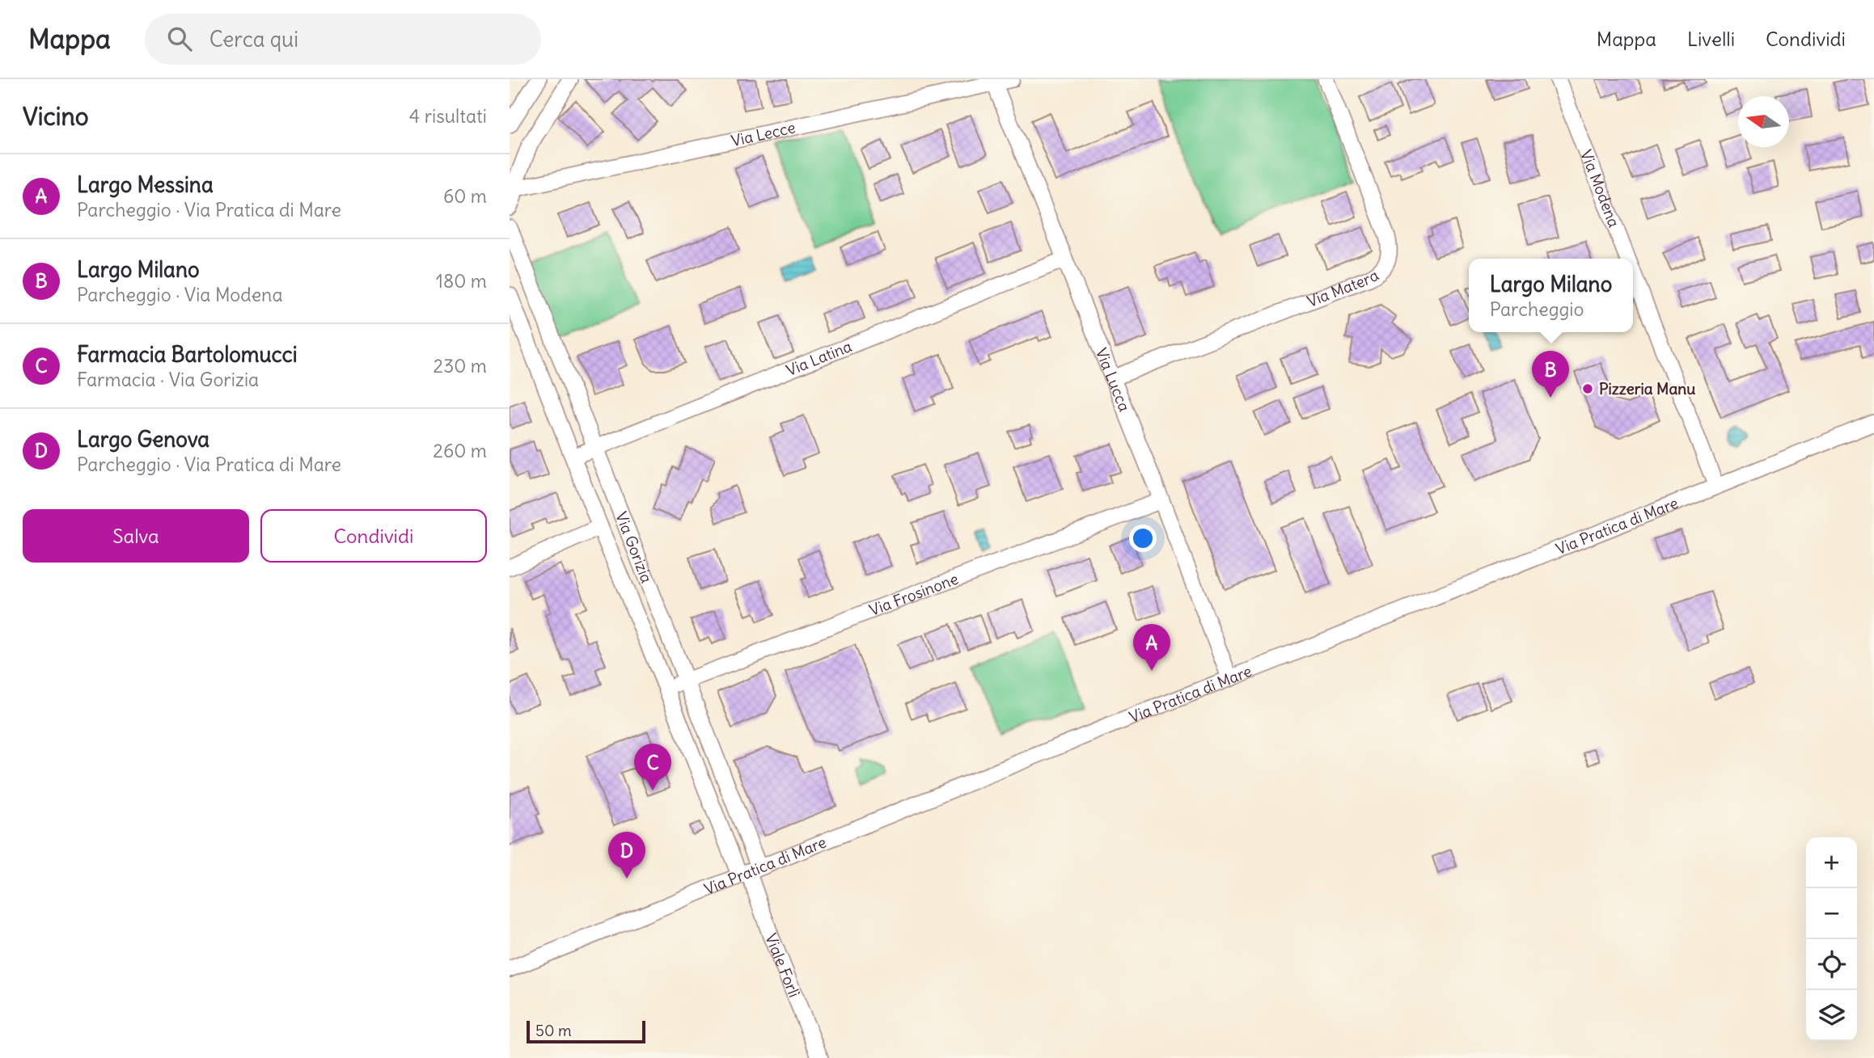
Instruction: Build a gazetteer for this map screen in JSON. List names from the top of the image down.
{
  "streets": {
    "street": [
      "Via Lecce",
      "Via Modena",
      "Via Matera",
      "Via Latina",
      "Via Lucca",
      "Via Pratica di Mare",
      "Via Gorizia",
      "Via Frosinone",
      "Viale Forlì"
    ]
  },
  "crossings": [
    ["Via Lecce", "Via Lucca"],
    ["Via Modena", "Via Pratica di Mare"],
    ["Via Matera", "Via Lucca"],
    ["Via Latina", "Via Lucca"],
    ["Via Latina", "Via Gorizia"],
    ["Via Lucca", "Via Pratica di Mare"],
    ["Via Lucca", "Via Frosinone"],
    ["Via Pratica di Mare", "Via Gorizia"],
    ["Via Pratica di Mare", "Viale Forlì"],
    ["Via Gorizia", "Via Frosinone"],
    ["Via Gorizia", "Viale Forlì"]
  ],
  "places": ["Pizzeria Manu"],
  "scale_bar": "50 m",
  "north": "left",
  "page": {
    "header": "Mappa",
    "search": "Cerca qui",
    "nav": ["Mappa", "Livelli", "Condividi"],
    "heading": ["Vicino", "4 risultati"],
    "list": [
      {
        "mark": "A",
        "name": "Largo Messina",
        "note": "Parcheggio · Via Pratica di Mare",
        "value": "60 m"
      },
      {
        "mark": "B",
        "name": "Largo Milano",
        "note": "Parcheggio · Via Modena",
        "value": "180 m"
      },
      {
        "mark": "C",
        "name": "Farmacia Bartolomucci",
        "note": "Farmacia · Via Gorizia",
        "value": "230 m"
      },
      {
        "mark": "D",
        "name": "Largo Genova",
        "note": "Parcheggio · Via Pratica di Mare",
        "value": "260 m"
      }
    ],
    "popup": ["Largo Milano", "Parcheggio"],
    "pins": [
      "B",
      "A",
      "C",
      "D"
    ],
    "buttons": ["Salva", "Condividi"],
    "map_buttons": ["+", "−"],
    "scale": "50 m"
  }
}
